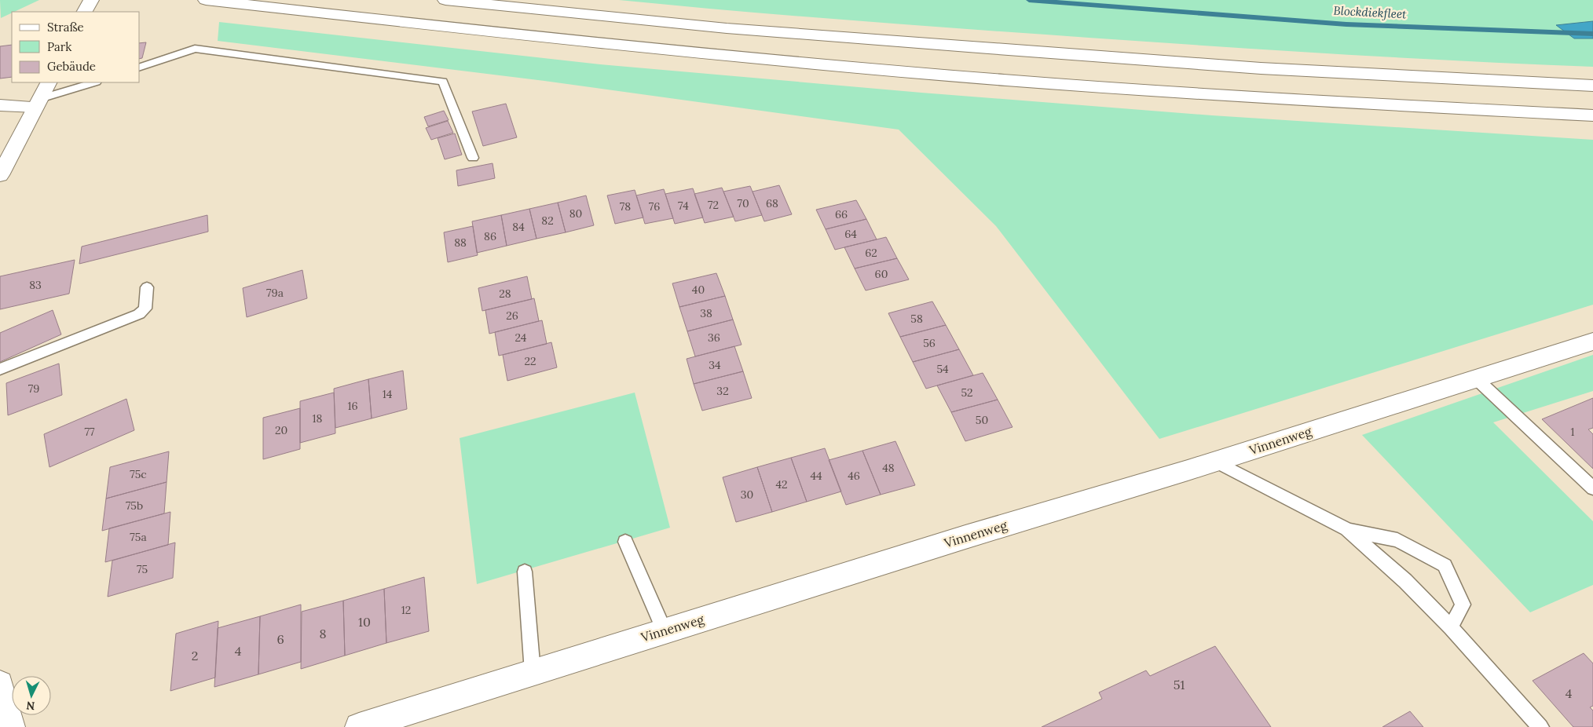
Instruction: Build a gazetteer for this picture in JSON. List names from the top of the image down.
{
  "streets": {
    "main road": ["Vinnenweg"]
  },
  "water": ["Blockdiekfleet"],
  "house_numbers": [
    "70",
    "68",
    "72",
    "74",
    "78",
    "76",
    "80",
    "66",
    "82",
    "84",
    "64",
    "86",
    "88",
    "62",
    "60",
    "83",
    "40",
    "79a",
    "28",
    "38",
    "26",
    "58",
    "24",
    "36",
    "56",
    "22",
    "34",
    "54",
    "79",
    "32",
    "52",
    "14",
    "16",
    "18",
    "50",
    "20",
    "77",
    "1",
    "48",
    "75c",
    "44",
    "46",
    "42",
    "30",
    "75b",
    "75a",
    "75",
    "12",
    "10",
    "8",
    "6",
    "4",
    "2",
    "51",
    "4"
  ],
  "legend": ["Straße", "Park", "Gebäude"],
  "north": "bottom"
}
